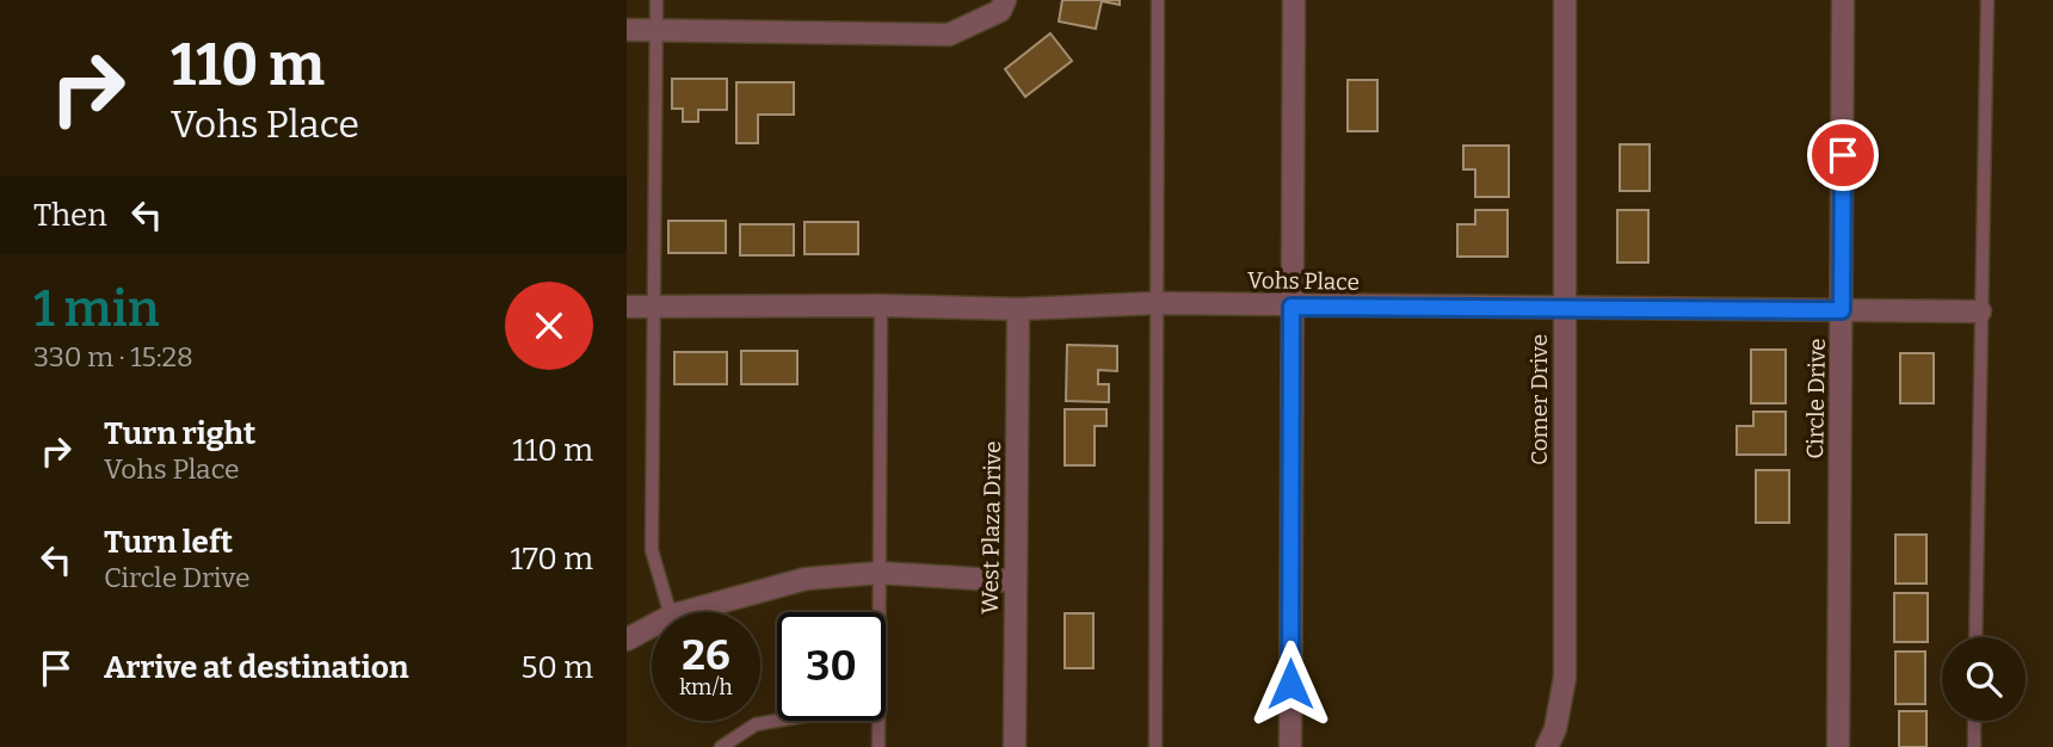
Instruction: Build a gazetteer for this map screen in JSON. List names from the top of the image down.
{
  "streets": {
    "street": [
      "Vohs Place",
      "Circle Drive",
      "Comer Drive",
      "West Plaza Drive"
    ]
  },
  "crossings": [
    ["Vohs Place", "Circle Drive"],
    ["Vohs Place", "Comer Drive"],
    ["Vohs Place", "West Plaza Drive"]
  ],
  "page": {
    "turn": ["110 m", "Vohs Place"],
    "then": "Then",
    "heading": ["1 min", "330 m · 15:28"],
    "list": [
      {
        "name": "Turn right",
        "note": "Vohs Place",
        "value": "110 m"
      },
      {
        "name": "Turn left",
        "note": "Circle Drive",
        "value": "170 m"
      },
      {
        "name": "Arrive at destination",
        "value": "50 m"
      }
    ],
    "speed": "26 km/h",
    "limit": "30"
  }
}
